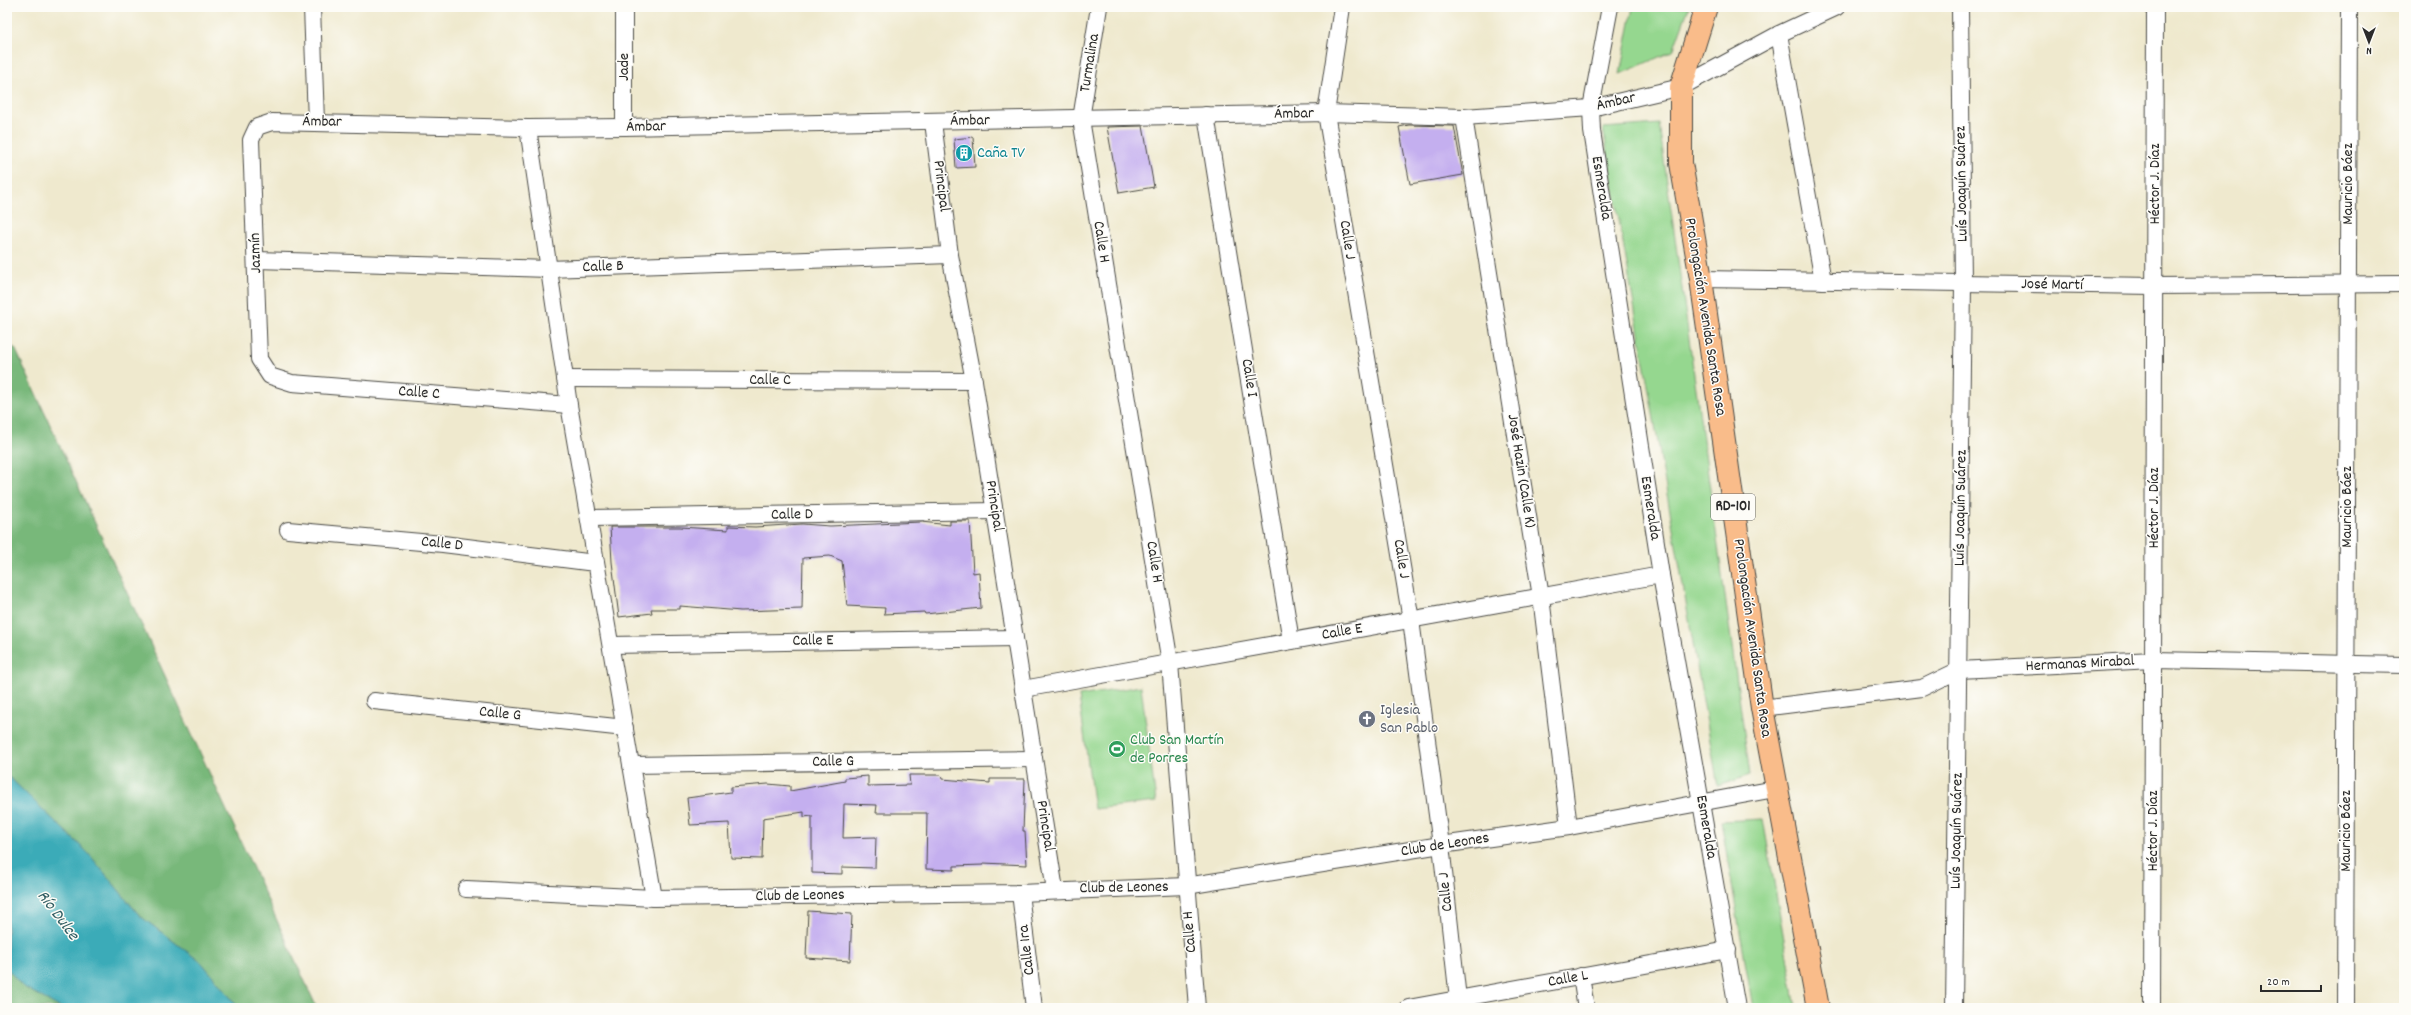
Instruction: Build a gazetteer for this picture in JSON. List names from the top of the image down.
{
  "streets": {
    "main road": ["Prolongación Avenida Santa Rosa", "RD-101"],
    "street": [
      "Turmalina",
      "Jade",
      "Ámbar",
      "Luís Joaquín Suárez",
      "Héctor J. Díaz",
      "Mauricio Báez",
      "Principal",
      "Esmeralda",
      "Calle J",
      "Calle H",
      "Jazmín",
      "Calle B",
      "José Martí",
      "Calle I",
      "Calle C",
      "José Hazin (Calle K)",
      "Calle D",
      "Calle E",
      "Hermanas Mirabal",
      "Calle G",
      "Club de Leones",
      "Calle 1ra",
      "Calle L"
    ]
  },
  "crossings": [
    ["Turmalina", "Ámbar"],
    ["Turmalina", "Calle H"],
    ["Jade", "Ámbar"],
    ["Ámbar", "Principal"],
    ["Ámbar", "Esmeralda"],
    ["Ámbar", "Calle J"],
    ["Ámbar", "Calle H"],
    ["Ámbar", "Jazmín"],
    ["Ámbar", "Prolongación Avenida Santa Rosa"],
    ["Ámbar", "Calle I"],
    ["Ámbar", "José Hazin (Calle K)"],
    ["Luís Joaquín Suárez", "José Martí"],
    ["Luís Joaquín Suárez", "Hermanas Mirabal"],
    ["Héctor J. Díaz", "José Martí"],
    ["Héctor J. Díaz", "Hermanas Mirabal"],
    ["Mauricio Báez", "José Martí"],
    ["Mauricio Báez", "Hermanas Mirabal"],
    ["Principal", "Calle B"],
    ["Principal", "Calle C"],
    ["Principal", "Calle D"],
    ["Principal", "Calle E"],
    ["Principal", "Calle G"],
    ["Principal", "Club de Leones"],
    ["Esmeralda", "Calle E"],
    ["Esmeralda", "Club de Leones"],
    ["Esmeralda", "Calle L"],
    ["Calle J", "Calle E"],
    ["Calle J", "Club de Leones"],
    ["Calle J", "Calle L"],
    ["Calle H", "Calle E"],
    ["Calle H", "Club de Leones"],
    ["Jazmín", "Calle B"],
    ["Jazmín", "Calle C"],
    ["José Martí", "Prolongación Avenida Santa Rosa"],
    ["Prolongación Avenida Santa Rosa", "Hermanas Mirabal"],
    ["Prolongación Avenida Santa Rosa", "Club de Leones"],
    ["Calle I", "Calle E"],
    ["José Hazin (Calle K)", "Calle E"],
    ["José Hazin (Calle K)", "Club de Leones"],
    ["Club de Leones", "Calle 1ra"]
  ],
  "water": ["Río Dulce"],
  "places": {
    "building": ["Caña TV"],
    "church": ["Iglesia San Pablo"],
    "sports": ["Club San Martín de Porres"]
  },
  "scale_bar": "20 m",
  "north": "bottom"
}
